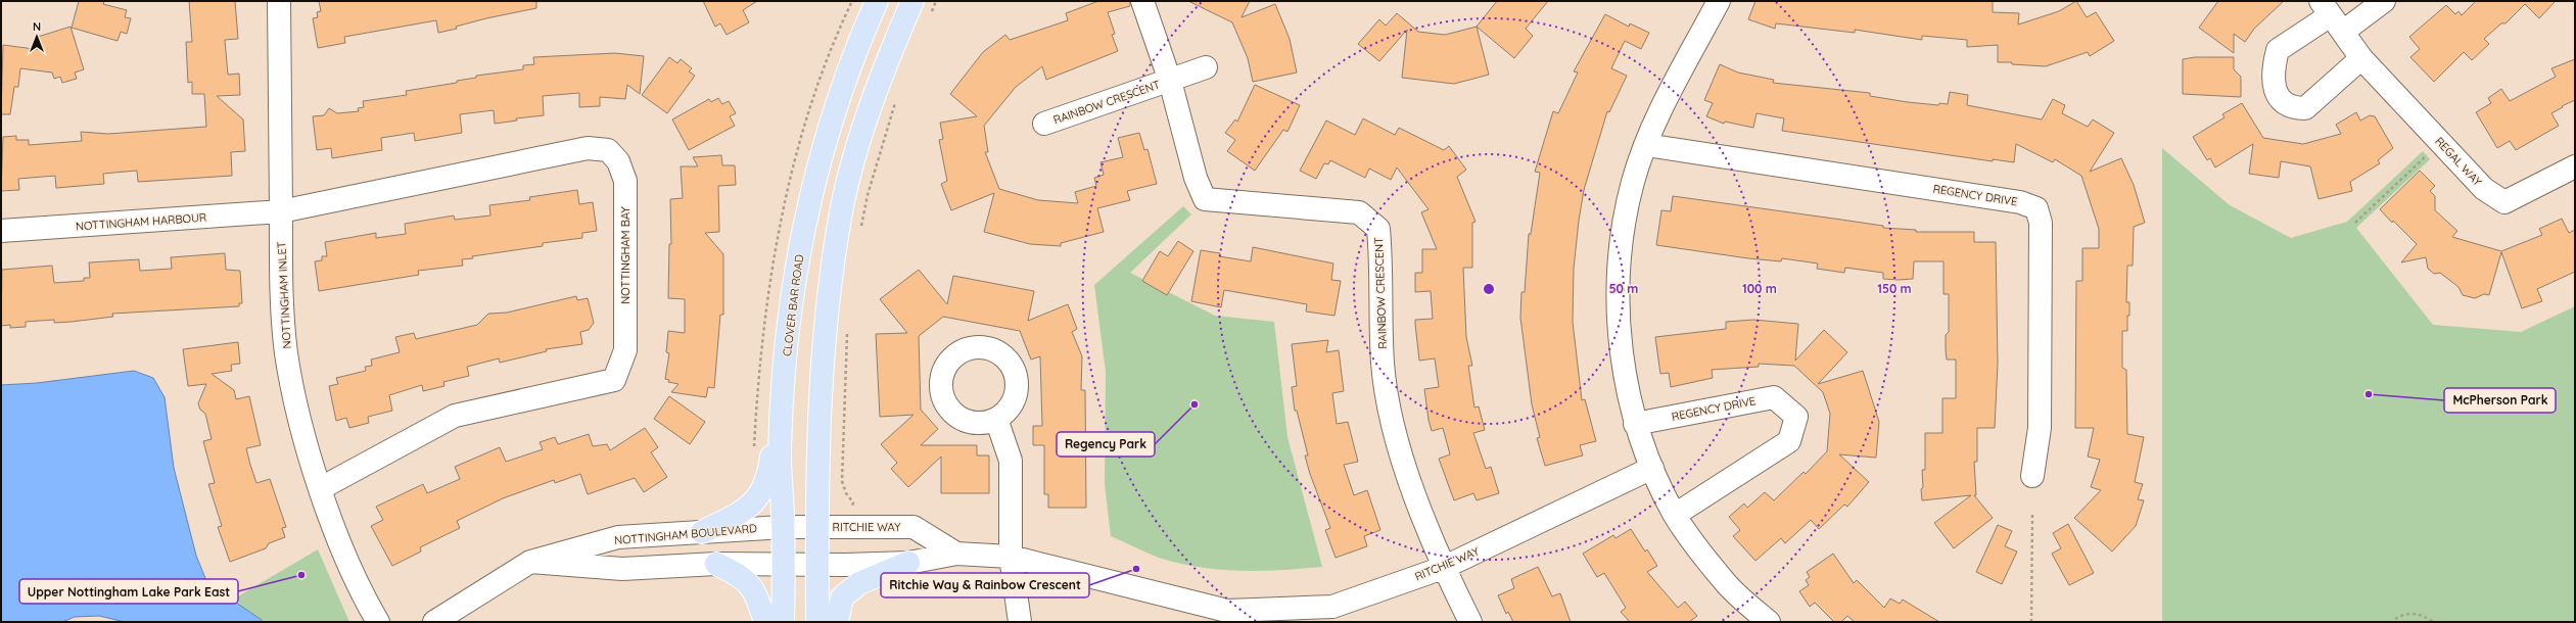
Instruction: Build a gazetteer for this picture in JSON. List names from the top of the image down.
{
  "streets": {
    "main road": ["CLOVER BAR ROAD"],
    "street": [
      "RAINBOW CRESCENT",
      "REGAL WAY",
      "REGENCY DRIVE",
      "NOTTINGHAM HARBOUR",
      "NOTTINGHAM BAY",
      "NOTTINGHAM INLET",
      "RITCHIE WAY",
      "NOTTINGHAM BOULEVARD"
    ]
  },
  "crossings": [
    ["RAINBOW CRESCENT", "RITCHIE WAY"],
    ["NOTTINGHAM HARBOUR", "NOTTINGHAM BAY"],
    ["NOTTINGHAM HARBOUR", "NOTTINGHAM INLET"],
    ["NOTTINGHAM BAY", "NOTTINGHAM INLET"],
    ["CLOVER BAR ROAD", "NOTTINGHAM BOULEVARD"],
    ["RITCHIE WAY", "NOTTINGHAM BOULEVARD"]
  ],
  "places": [
    "McPherson Park",
    "Regency Park",
    "Ritchie Way & Rainbow Crescent",
    "Upper Nottingham Lake Park East"
  ],
  "north": "top",
  "rings": ["50 m", "100 m", "150 m"]
}
